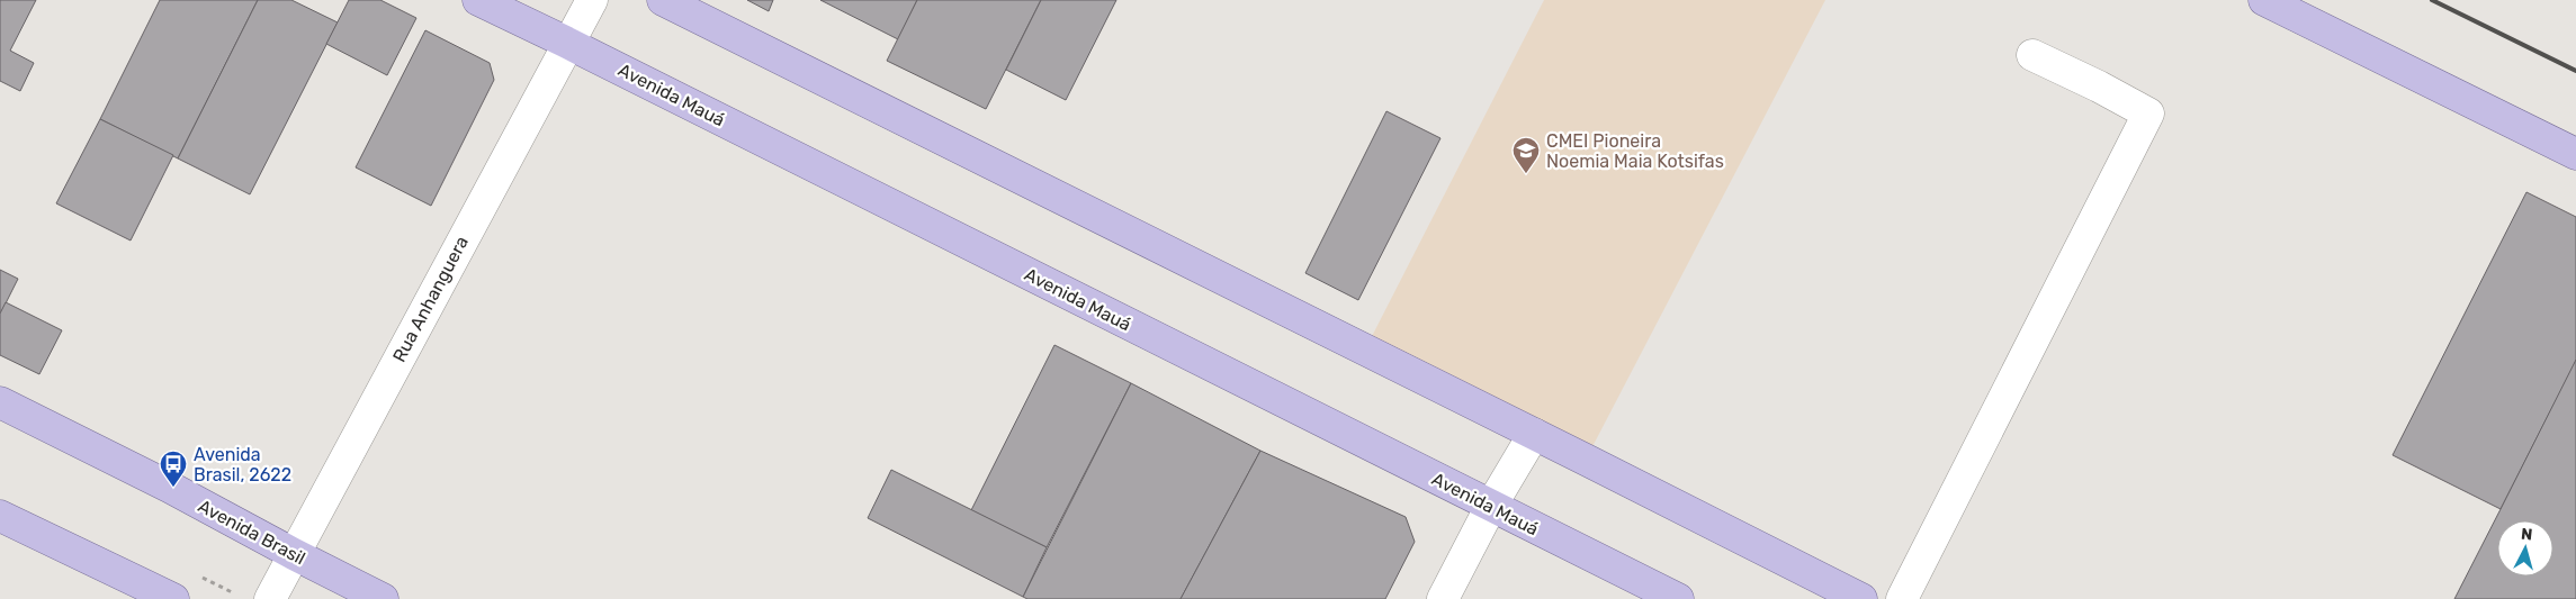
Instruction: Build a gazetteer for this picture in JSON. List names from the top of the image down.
{
  "streets": {
    "main road": ["Avenida Mauá", "Avenida Brasil"],
    "street": ["Rua Anhanguera"]
  },
  "crossings": [
    ["Avenida Mauá", "Rua Anhanguera"],
    ["Rua Anhanguera", "Avenida Brasil"]
  ],
  "places": {
    "school or university": ["CMEI Pioneira Noemia Maia Kotsifas"],
    "bus stop": ["Avenida Brasil, 2622"]
  },
  "north": "top"
}
